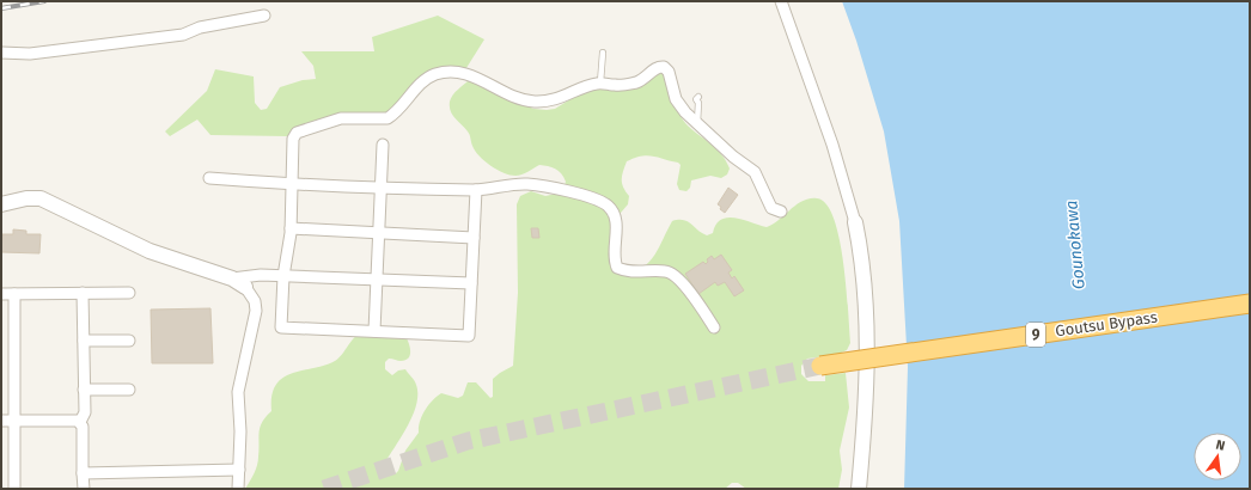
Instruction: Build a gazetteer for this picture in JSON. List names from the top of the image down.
{
  "streets": {
    "highway": ["Goutsu Bypass", "9"]
  },
  "water": ["Gounokawa"],
  "north": "top"
}
